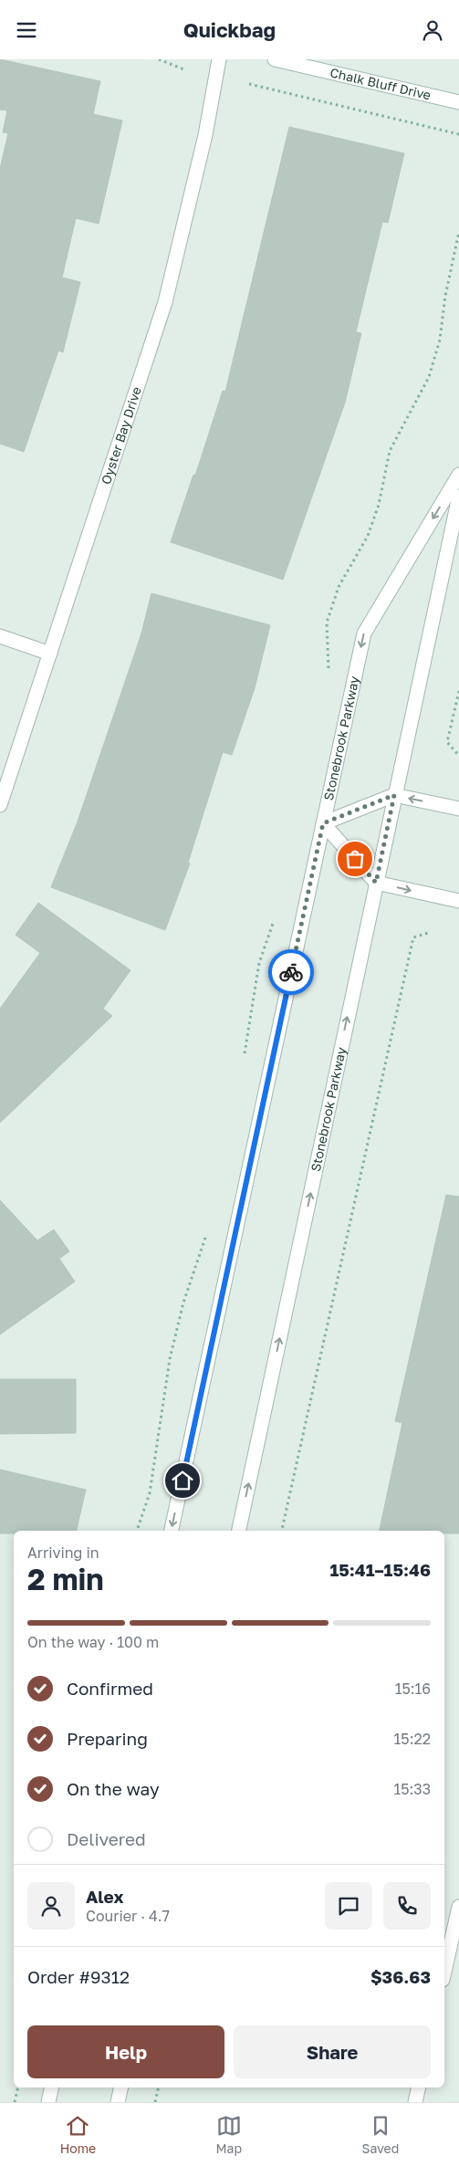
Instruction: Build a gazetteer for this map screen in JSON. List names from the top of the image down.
{
  "streets": {
    "street": ["Chalk Bluff Drive", "Oyster Bay Drive", "Stonebrook Parkway"]
  },
  "page": {
    "header": "Quickbag",
    "heading": ["2 min", "Arriving in", "15:41–15:46"],
    "panel": [
      "Alex",
      "Courier · 4.7",
      "Order #9312",
      "$36.63"
    ],
    "bar": "On the way · 100 m",
    "list": [
      ["Confirmed", "15:16"],
      ["Preparing", "15:22"],
      ["On the way", "15:33"],
      "Delivered"
    ],
    "buttons": ["Help", "Share"],
    "tabs": ["Home", "Map", "Saved"]
  }
}
